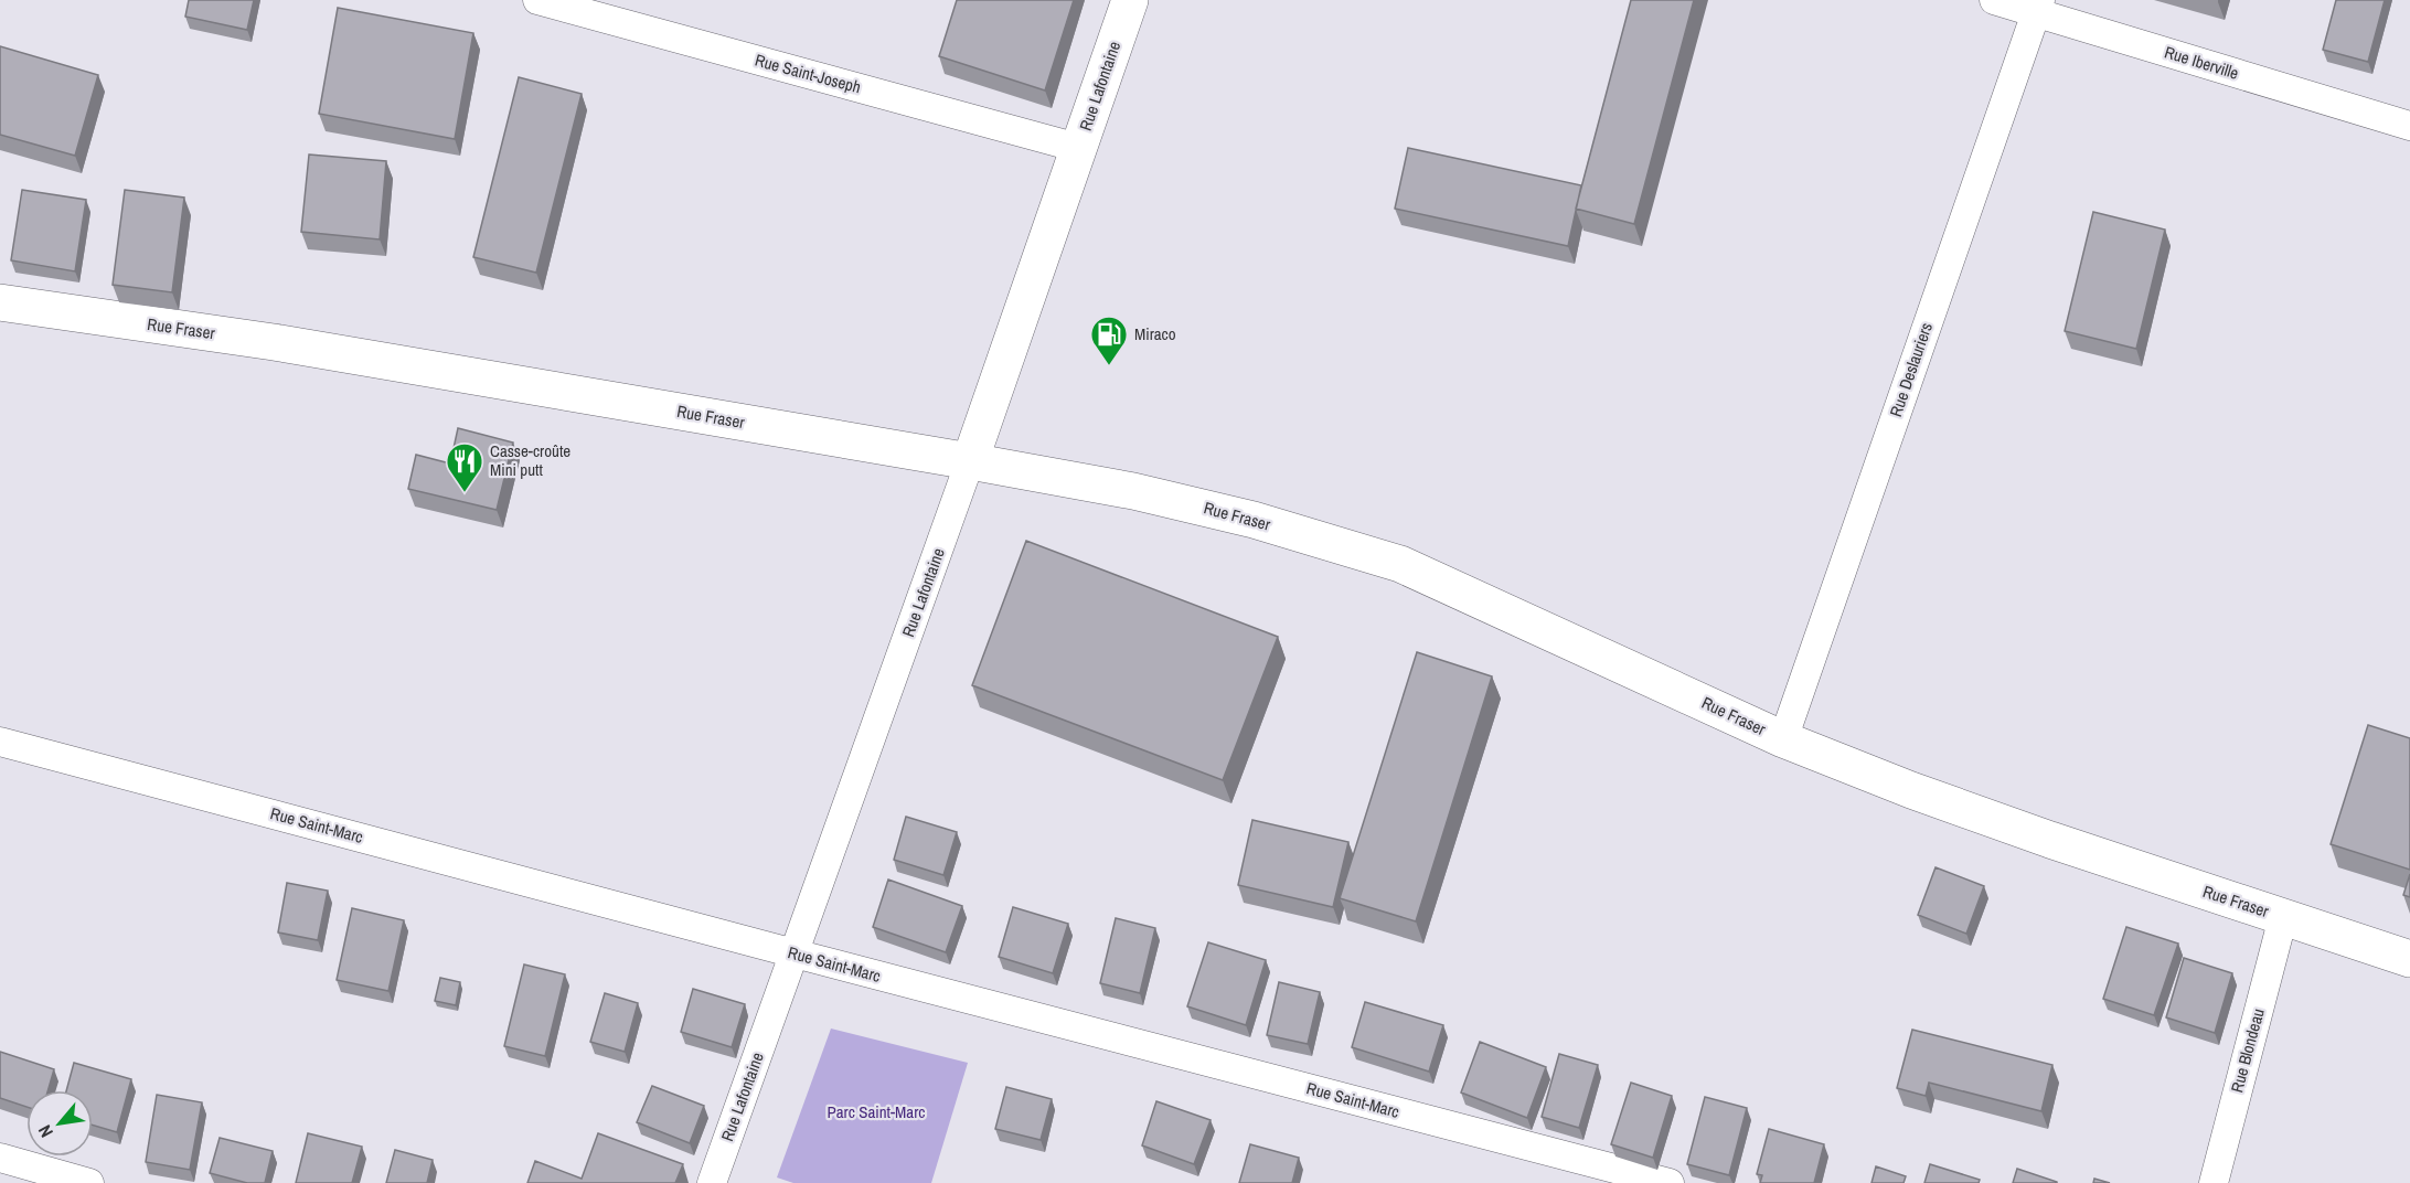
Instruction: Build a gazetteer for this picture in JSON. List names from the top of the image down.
{
  "streets": {
    "main road": ["Rue Lafontaine", "Rue Fraser"],
    "street": [
      "Rue Iberville",
      "Rue Saint-Joseph",
      "Rue Deslauriers",
      "Rue Saint-Marc",
      "Rue Blondeau"
    ]
  },
  "crossings": [
    ["Rue Iberville", "Rue Deslauriers"],
    ["Rue Saint-Joseph", "Rue Lafontaine"],
    ["Rue Lafontaine", "Rue Fraser"],
    ["Rue Lafontaine", "Rue Saint-Marc"],
    ["Rue Fraser", "Rue Deslauriers"],
    ["Rue Fraser", "Rue Blondeau"]
  ],
  "parks": ["Parc Saint-Marc"],
  "places": {
    "fuel station": ["Miraco"],
    "restaurant": ["Casse-croûte Mini putt"]
  },
  "north": "bottom left"
}
